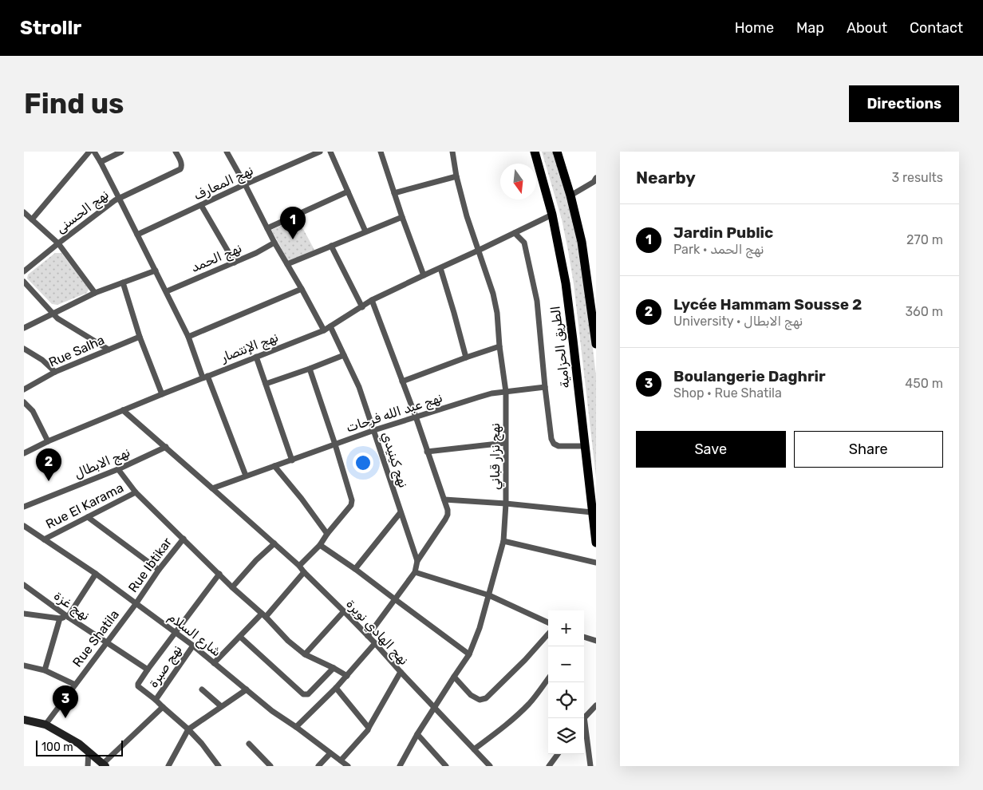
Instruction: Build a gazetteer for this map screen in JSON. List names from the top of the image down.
{
  "streets": {
    "highway": ["الطريق الحزامية"],
    "street": [
      "نهج المعارف",
      "نهج الحسنى",
      "نهج الحمد",
      "نهج الإنتصار",
      "Rue Salha",
      "نهج عبد الله فرحات",
      "نهج نزار قباني",
      "نهج كينيدي",
      "نهج الابطال",
      "Rue El Karama",
      "Rue Ibtikar",
      "نهج غزة",
      "نهج الهادي نويرة",
      "شارع السلام",
      "Rue Shatila",
      "نهج صبرة"
    ]
  },
  "crossings": [
    ["نهج الإنتصار", "الطريق الحزامية"],
    ["نهج الإنتصار", "نهج نزار قباني"],
    ["نهج الإنتصار", "نهج كينيدي"],
    ["نهج عبد الله فرحات", "نهج نزار قباني"],
    ["نهج عبد الله فرحات", "نهج كينيدي"],
    ["نهج نزار قباني", "نهج الهادي نويرة"],
    ["Rue El Karama", "شارع السلام"],
    ["Rue Ibtikar", "شارع السلام"],
    ["Rue Ibtikar", "Rue Shatila"],
    ["نهج غزة", "Rue Shatila"],
    ["شارع السلام", "Rue Shatila"],
    ["شارع السلام", "نهج صبرة"]
  ],
  "scale_bar": "100 m",
  "north": "bottom",
  "page": {
    "header": "Strollr",
    "nav": [
      "Home",
      "Map",
      "About",
      "Contact"
    ],
    "buttons": [
      "Directions",
      ["Save", "Share"]
    ],
    "title": "Find us",
    "heading": ["Nearby", "3 results"],
    "list": [
      {
        "mark": "1",
        "name": "Jardin Public",
        "note": "Park · نهج الحمد",
        "value": "270 m"
      },
      {
        "mark": "2",
        "name": "Lycée Hammam Sousse 2",
        "note": "University · نهج الابطال",
        "value": "360 m"
      },
      {
        "mark": "3",
        "name": "Boulangerie Daghrir",
        "note": "Shop · Rue Shatila",
        "value": "450 m"
      }
    ],
    "pins": ["1", "2", "3"],
    "map_buttons": ["+", "−"],
    "scale": "100 m"
  }
}
